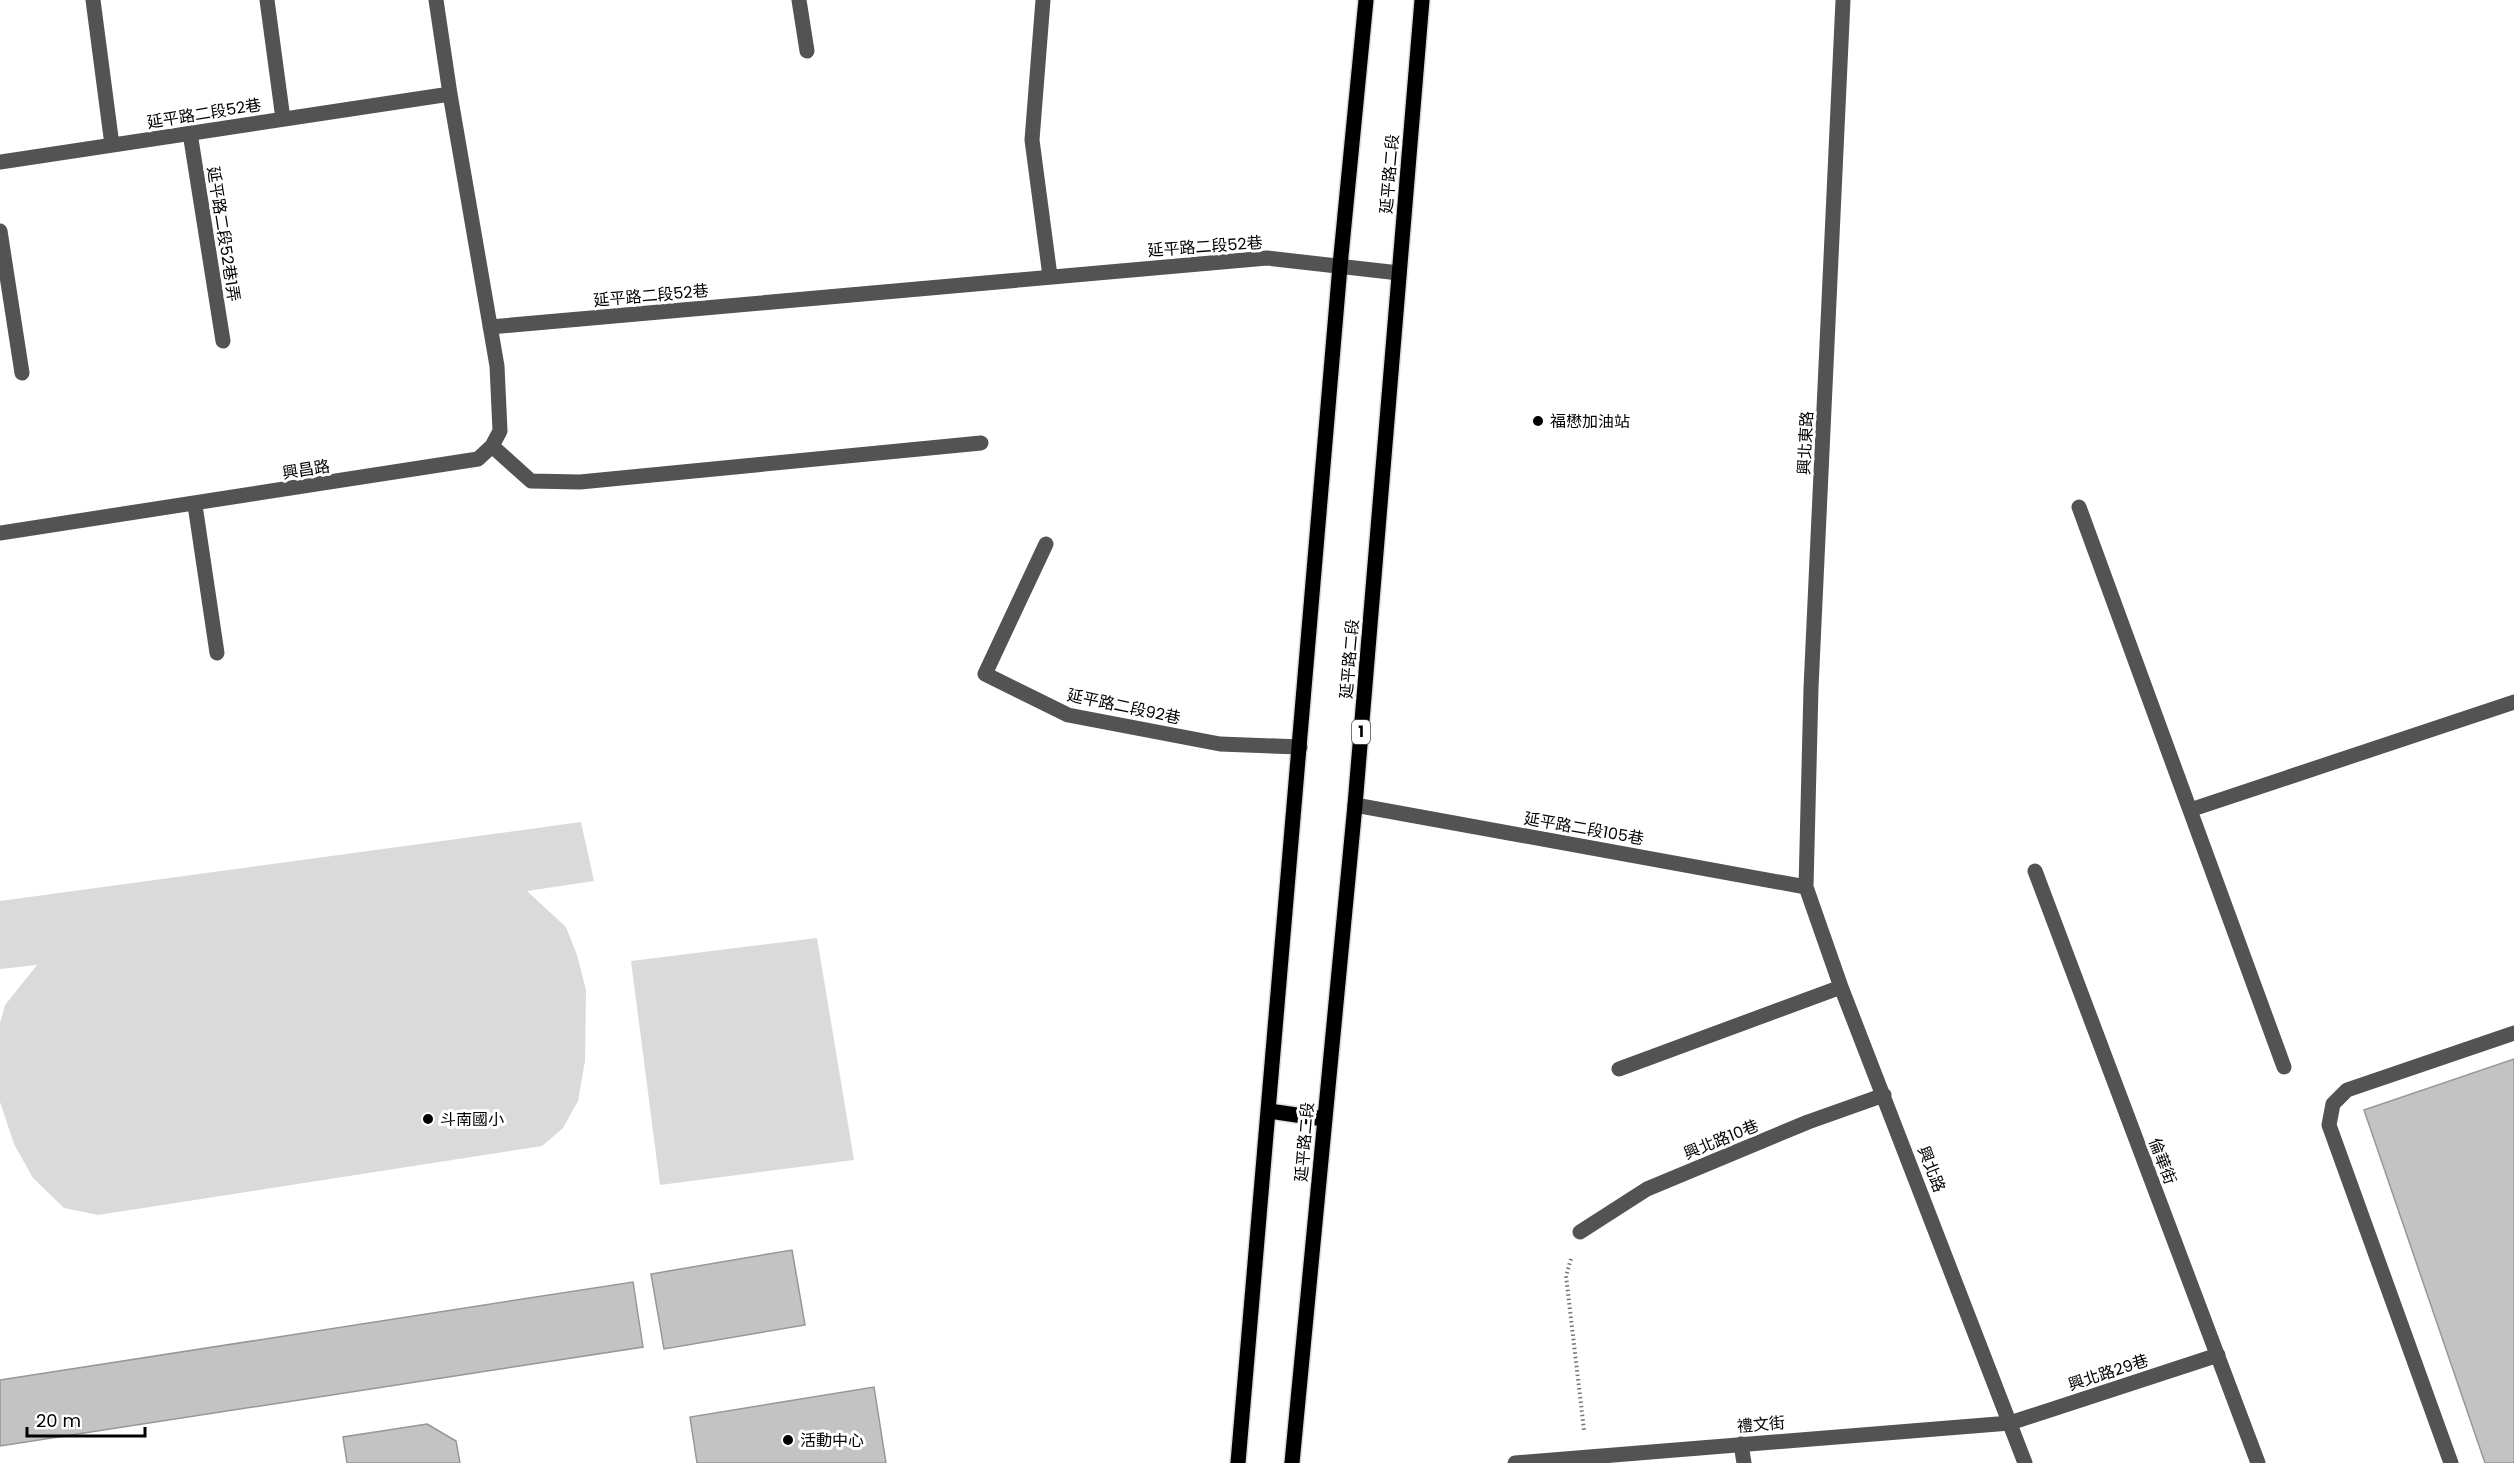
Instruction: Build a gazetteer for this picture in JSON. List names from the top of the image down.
{
  "streets": {
    "main road": ["延平路二段", "1"],
    "street": [
      "延平路二段52巷",
      "延平路二段52巷1弄",
      "興北東路",
      "興昌路",
      "延平路二段92巷",
      "延平路二段105巷",
      "興北路10巷",
      "倫華街",
      "興北路",
      "興北路29巷",
      "禮文街"
    ]
  },
  "crossings": [
    ["延平路二段52巷", "延平路二段"],
    ["延平路二段52巷", "延平路二段52巷1弄"],
    ["延平路二段", "延平路二段105巷"],
    ["興北東路", "延平路二段105巷"],
    ["興北東路", "興北路"],
    ["延平路二段105巷", "興北路"],
    ["興北路10巷", "興北路"],
    ["倫華街", "興北路29巷"],
    ["興北路", "興北路29巷"],
    ["興北路", "禮文街"],
    ["興北路29巷", "禮文街"]
  ],
  "places": ["福懋加油站", "斗南國小", "活動中心"],
  "scale_bar": "20 m"
}
